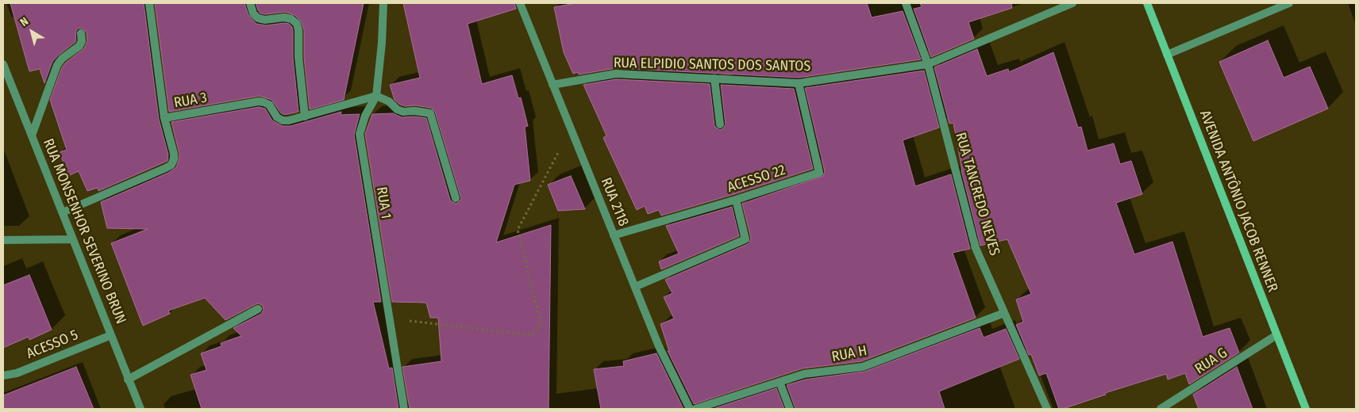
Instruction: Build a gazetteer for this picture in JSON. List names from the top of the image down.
{
  "streets": {
    "main road": ["AVENIDA ANTÔNIO JACOB RENNER"],
    "street": [
      "RUA ELPIDIO SANTOS DOS SANTOS",
      "RUA 3",
      "ACESSO 22",
      "RUA TANCREDO NEVES",
      "RUA 2118",
      "RUA 1",
      "RUA MONSENHOR SEVERINO BRUN",
      "ACESSO 5",
      "RUA H",
      "RUA G"
    ]
  },
  "crossings": [
    ["RUA ELPIDIO SANTOS DOS SANTOS", "ACESSO 22"],
    ["RUA ELPIDIO SANTOS DOS SANTOS", "RUA TANCREDO NEVES"],
    ["RUA ELPIDIO SANTOS DOS SANTOS", "RUA 2118"],
    ["RUA 3", "RUA 1"],
    ["RUA 3", "RUA MONSENHOR SEVERINO BRUN"],
    ["ACESSO 22", "RUA 2118"],
    ["RUA TANCREDO NEVES", "RUA H"],
    ["AVENIDA ANTÔNIO JACOB RENNER", "RUA G"],
    ["RUA MONSENHOR SEVERINO BRUN", "ACESSO 5"]
  ],
  "north": "top left"
}
